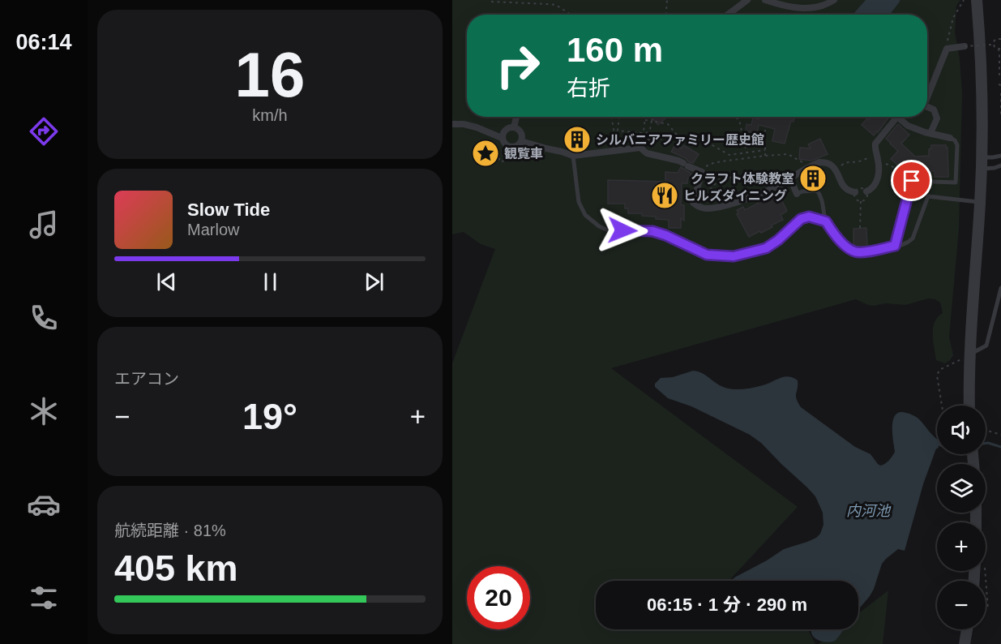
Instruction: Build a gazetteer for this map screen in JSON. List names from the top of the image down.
{
  "water": ["内河池"],
  "places": {
    "building": ["シルバニアファミリー歴史館", "クラフト体験教室"],
    "place": ["観覧車"],
    "restaurant": ["ヒルズダイニング"]
  },
  "page": {
    "tabs": "06:14",
    "tile": [
      ["16", "km/h"],
      "エアコン",
      ["航続距離 · 81%", "405 km"]
    ],
    "turn": ["160 m", "右折"],
    "song": ["Slow Tide", "Marlow"],
    "heat": ["−", "19°", "+"],
    "map_buttons": ["+", "−"],
    "limit": "20",
    "trip": "06:15 · 1 分 · 290 m"
  }
}
